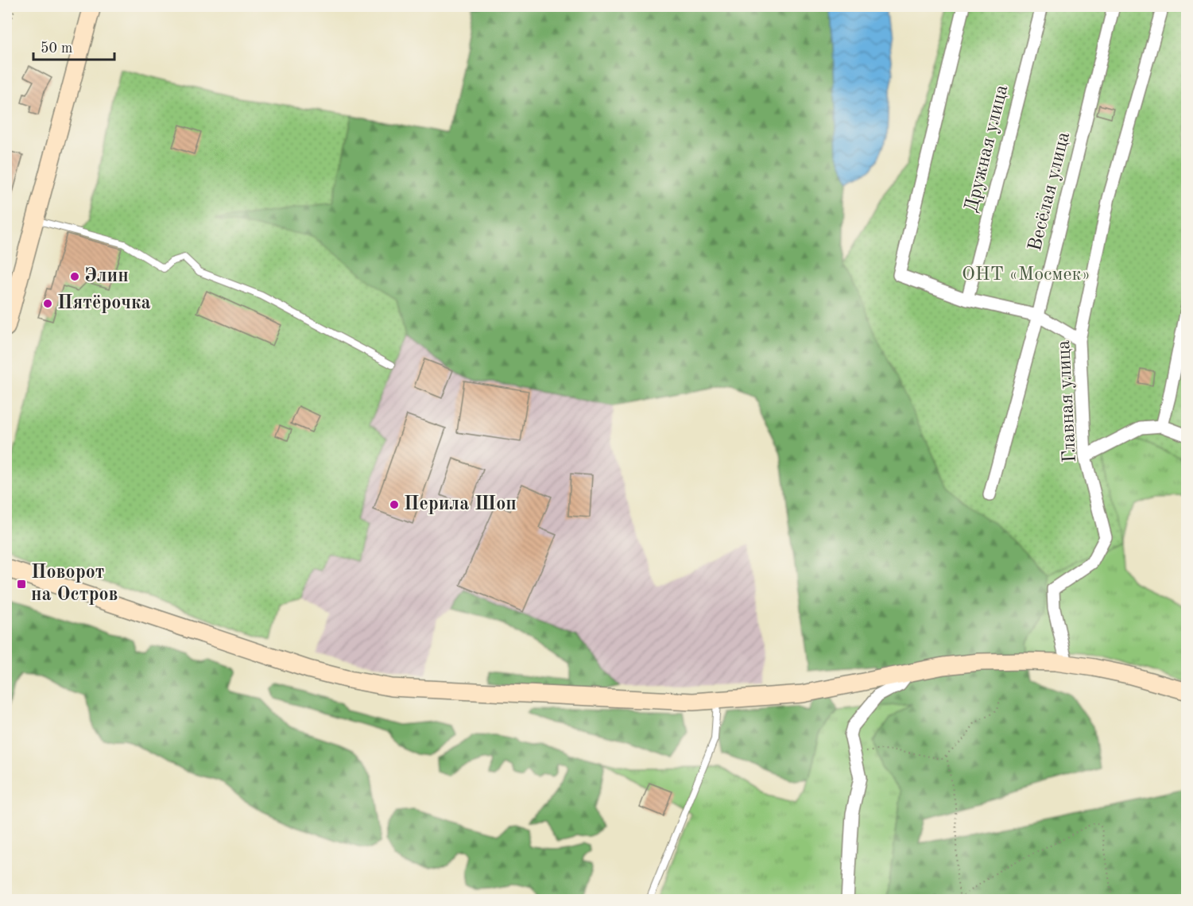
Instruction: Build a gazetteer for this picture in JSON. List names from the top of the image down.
{
  "streets": {
    "street": ["Дружная улица", "Весёлая улица", "Главная улица"]
  },
  "parks": ["ОНТ «Мосмек»"],
  "places": {
    "other": ["Элин", "Пятёрочка", "Перила Шоп"],
    "transit": ["Поворот на Остров"]
  },
  "scale_bar": "50 m"
}
